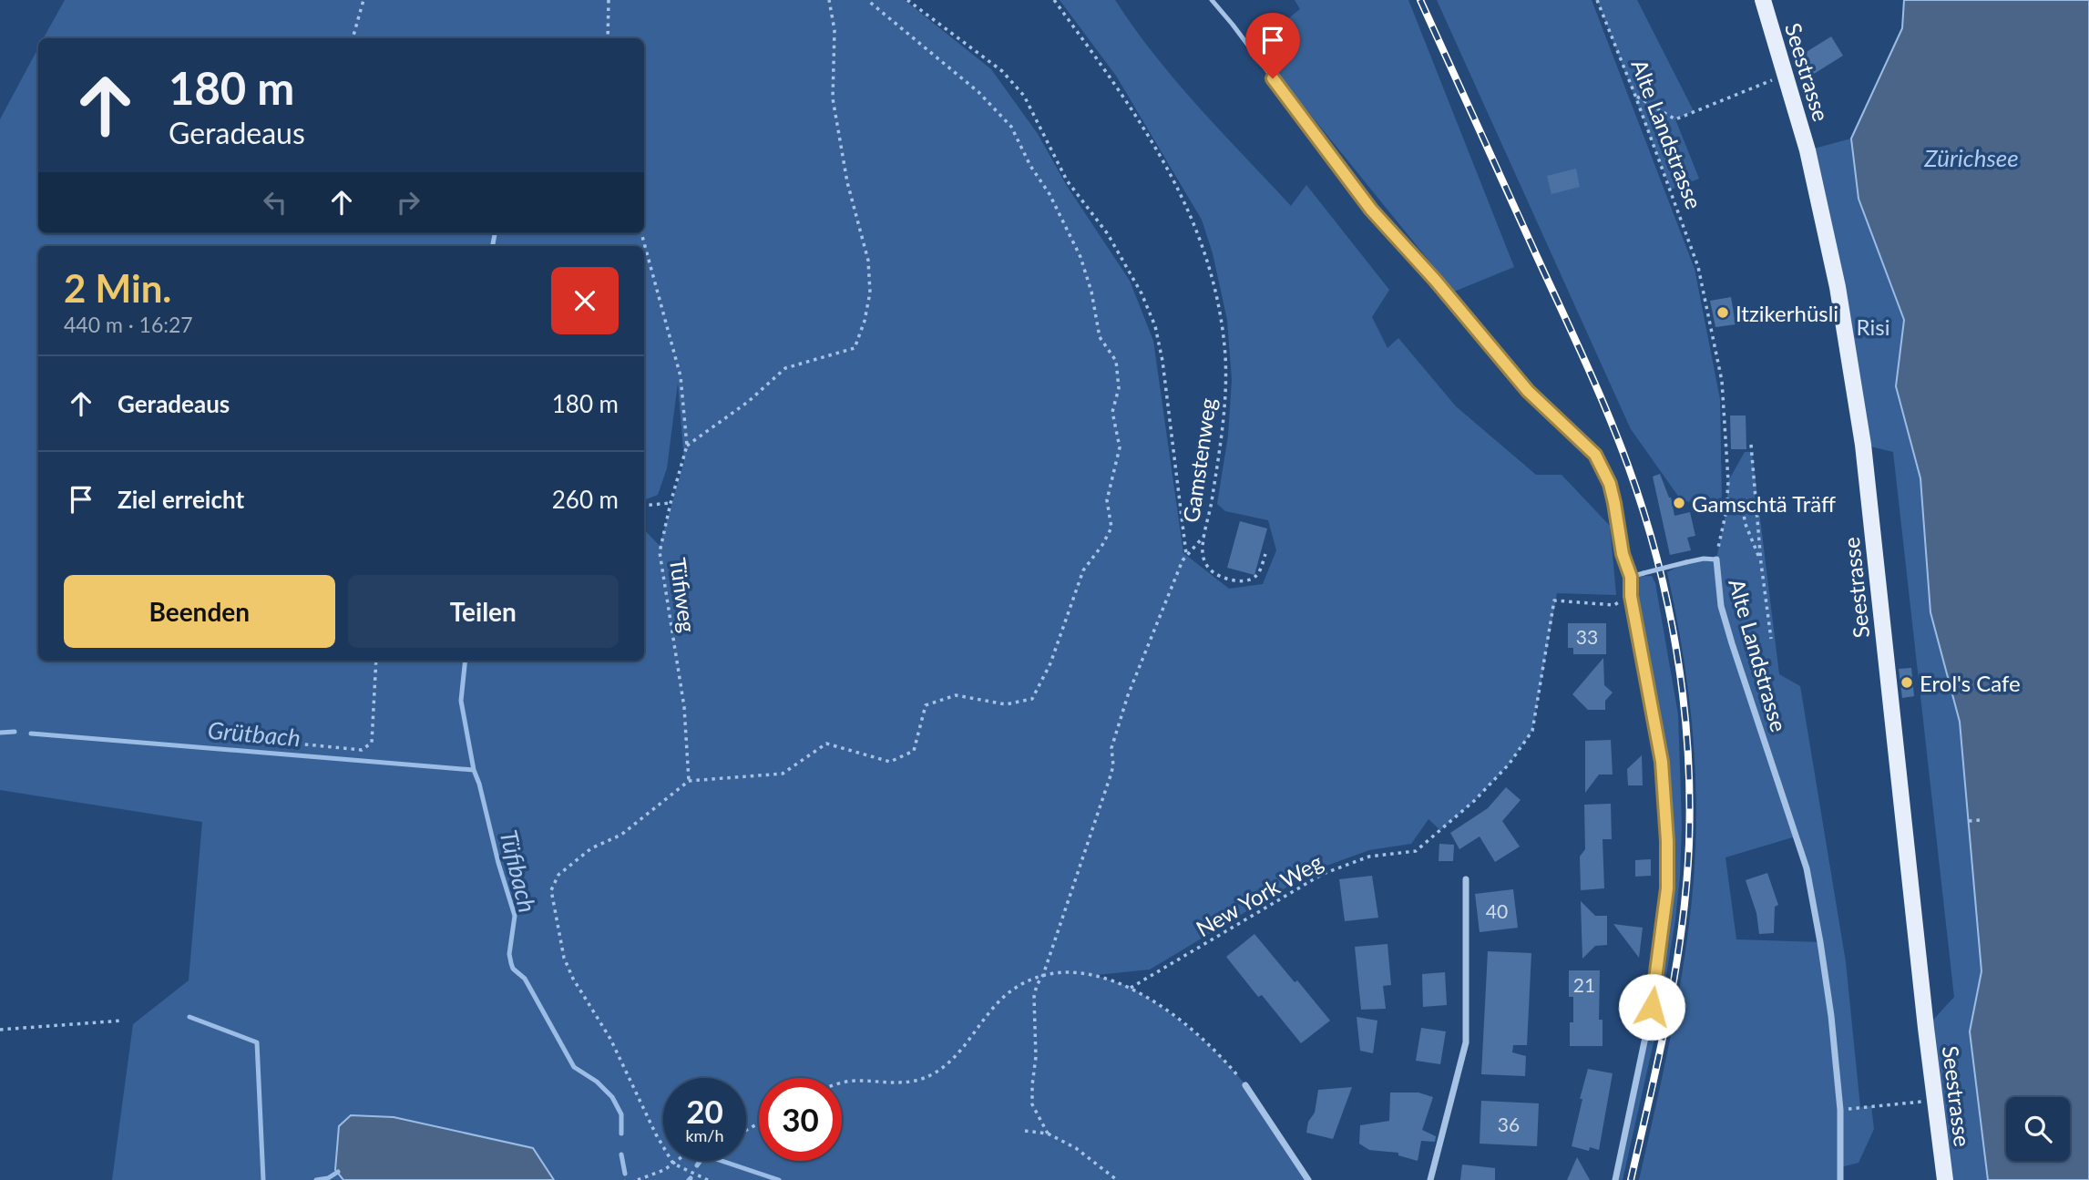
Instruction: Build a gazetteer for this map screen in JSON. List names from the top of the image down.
{
  "streets": {
    "main road": ["Seestrasse"],
    "street": ["Alte Landstrasse"],
    "path": ["Gamstenweg", "Tüfiweg", "New York Weg"]
  },
  "water": ["Zürichsee", "Grütbach", "Tüfibach"],
  "parks": ["Risi"],
  "places": ["Itzikerhüsli", "Gamschtä Träff", "Erol's Cafe"],
  "house_numbers": [
    "33",
    "40",
    "21",
    "36"
  ],
  "page": {
    "turn": ["180 m", "Geradeaus"],
    "heading": ["2 Min.", "440 m · 16:27"],
    "list": [
      {
        "name": "Geradeaus",
        "value": "180 m"
      },
      {
        "name": "Ziel erreicht",
        "value": "260 m"
      }
    ],
    "buttons": ["Beenden", "Teilen"],
    "speed": "20 km/h",
    "limit": "30"
  }
}
